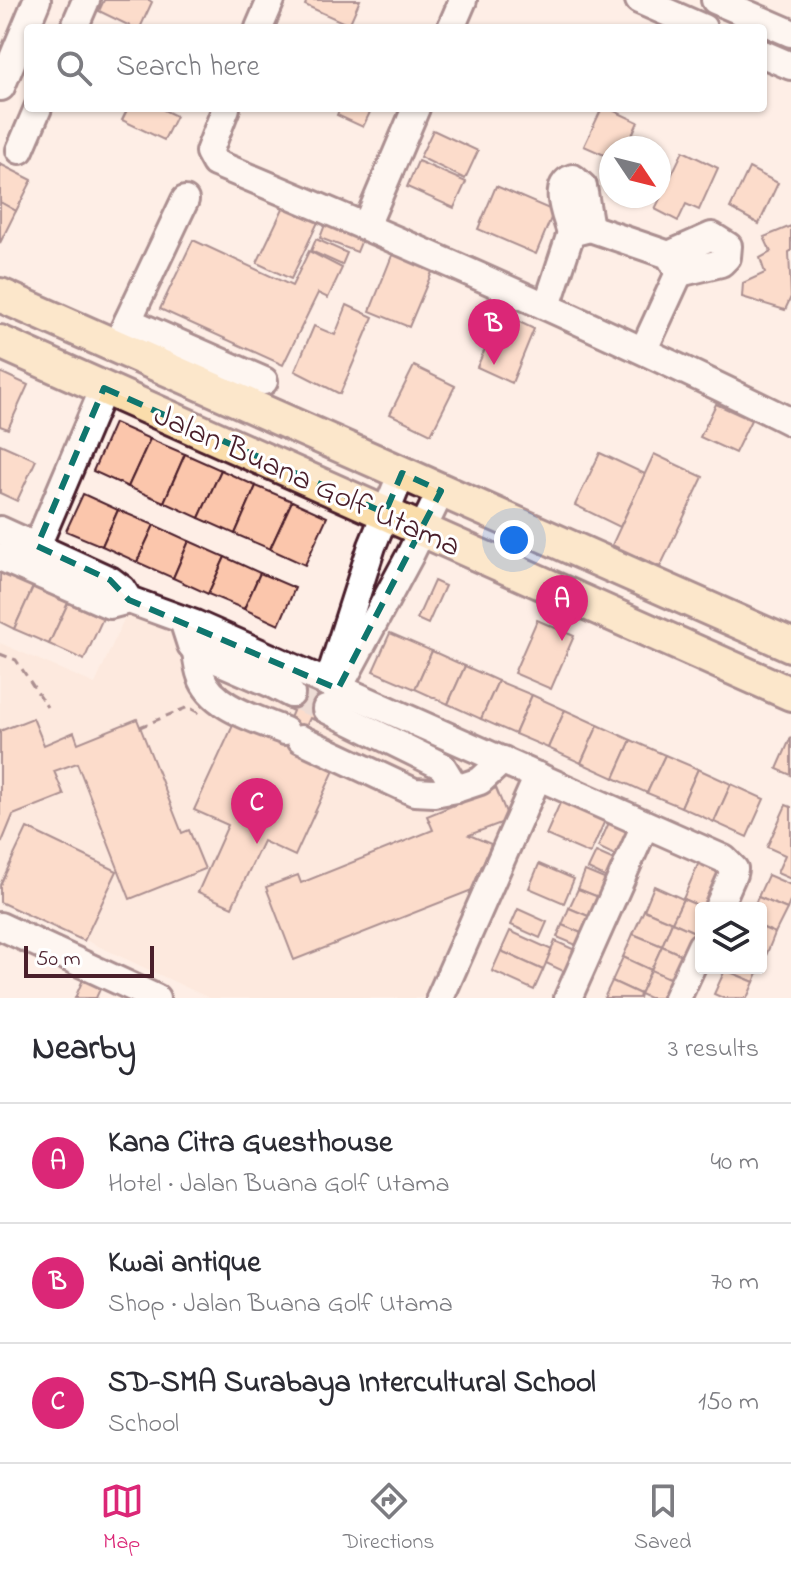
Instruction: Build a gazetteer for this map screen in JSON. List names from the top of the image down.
{
  "streets": {
    "main road": ["Jalan Buana Golf Utama"]
  },
  "scale_bar": "50 m",
  "north": "bottom right",
  "page": {
    "search": "Search here",
    "pins": ["B", "A", "C"],
    "scale": "50 m",
    "heading": ["Nearby", "3 results"],
    "list": [
      {
        "mark": "A",
        "name": "Kana Citra Guesthouse",
        "note": "Hotel · Jalan Buana Golf Utama",
        "value": "40 m"
      },
      {
        "mark": "B",
        "name": "Kwai antique",
        "note": "Shop · Jalan Buana Golf Utama",
        "value": "70 m"
      },
      {
        "mark": "C",
        "name": "SD-SMA Surabaya Intercultural School",
        "note": "School",
        "value": "150 m"
      }
    ],
    "nav": ["Map", "Directions", "Saved"]
  }
}
